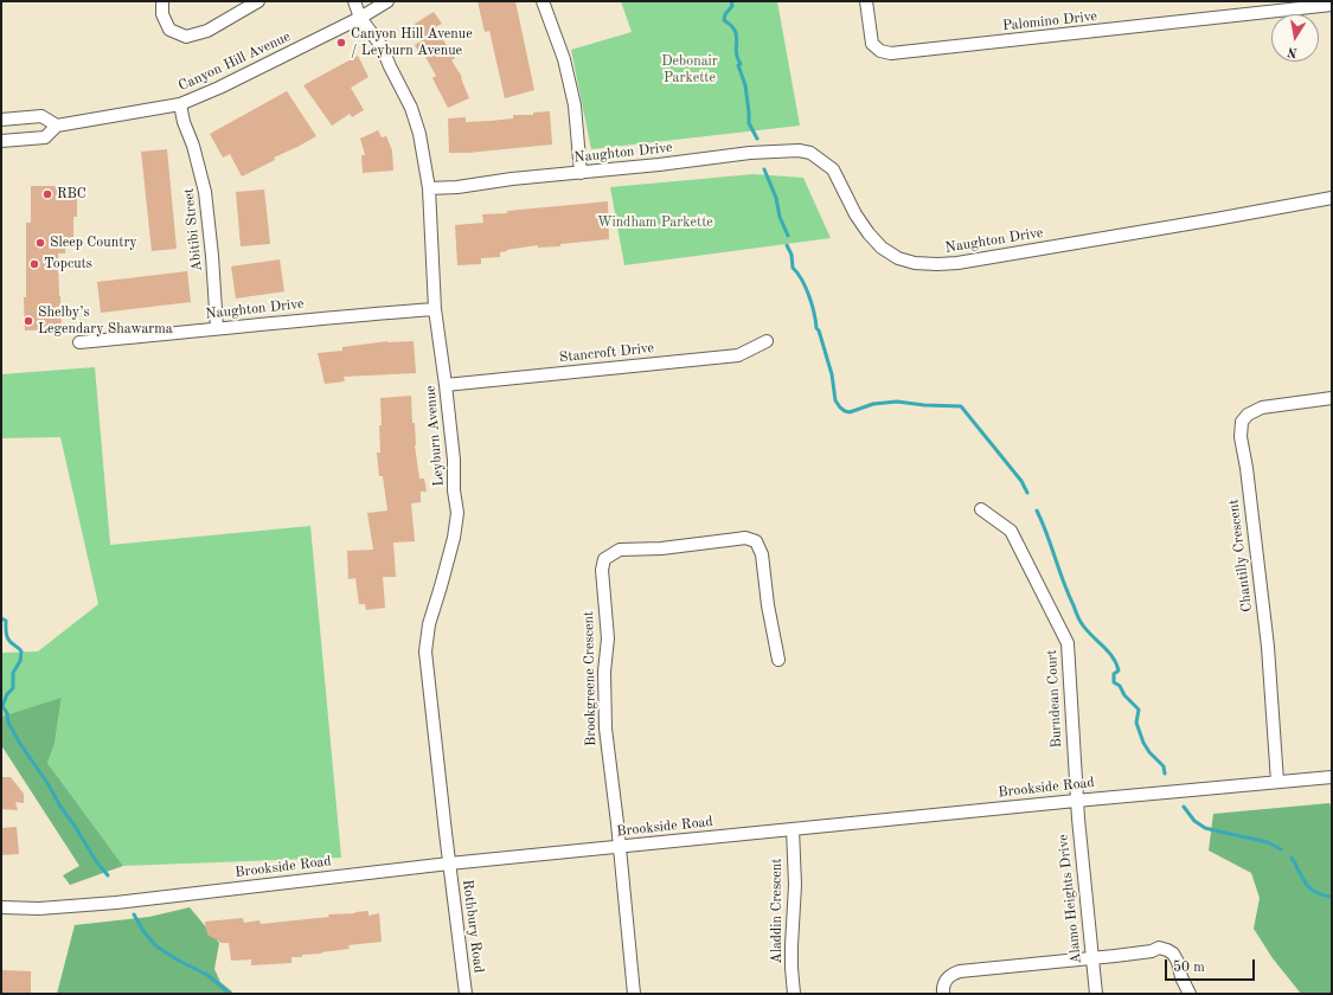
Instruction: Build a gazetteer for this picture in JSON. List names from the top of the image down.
{
  "streets": {
    "street": [
      "Palomino Drive",
      "Canyon Hill Avenue",
      "Naughton Drive",
      "Abitibi Street",
      "Stancroft Drive",
      "Leyburn Avenue",
      "Chantilly Crescent",
      "Brookgreene Crescent",
      "Burndean Court",
      "Brookside Road",
      "Alamo Heights Drive",
      "Aladdin Crescent",
      "Rothbury Road"
    ]
  },
  "crossings": [
    ["Canyon Hill Avenue", "Abitibi Street"],
    ["Canyon Hill Avenue", "Leyburn Avenue"],
    ["Naughton Drive", "Abitibi Street"],
    ["Naughton Drive", "Leyburn Avenue"],
    ["Stancroft Drive", "Leyburn Avenue"],
    ["Leyburn Avenue", "Brookside Road"],
    ["Leyburn Avenue", "Rothbury Road"],
    ["Chantilly Crescent", "Brookside Road"],
    ["Brookgreene Crescent", "Brookside Road"],
    ["Burndean Court", "Brookside Road"],
    ["Burndean Court", "Alamo Heights Drive"],
    ["Brookside Road", "Alamo Heights Drive"],
    ["Brookside Road", "Aladdin Crescent"],
    ["Brookside Road", "Rothbury Road"]
  ],
  "parks": ["Debonair Parkette", "Windham Parkette"],
  "places": [
    "Canyon Hill Avenue / Leyburn Avenue",
    "RBC",
    "Sleep Country",
    "Topcuts",
    "Shelby’s Legendary Shawarma"
  ],
  "scale_bar": "50 m",
  "north": "bottom"
}
